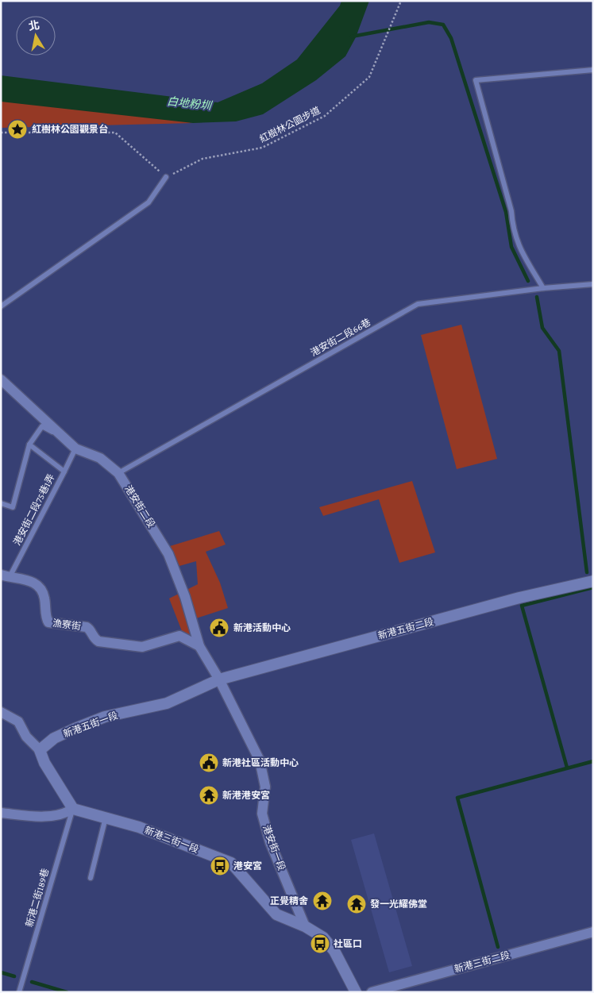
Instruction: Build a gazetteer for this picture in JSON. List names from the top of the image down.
{
  "streets": {
    "street": [
      "港安街二段",
      "漁寮街",
      "新港五街二段",
      "新港五街一段",
      "新港三街一段",
      "港安街一段",
      "新港三街二段"
    ],
    "lane": ["港安街二段66巷", "港安街二段75巷1弄", "新港二街189巷"],
    "path": ["紅樹林公園步道"]
  },
  "crossings": [
    ["港安街二段66巷", "港安街二段"],
    ["港安街二段", "港安街二段75巷1弄"],
    ["港安街二段", "漁寮街"],
    ["港安街二段", "新港五街二段"],
    ["港安街二段", "新港五街一段"],
    ["港安街二段", "港安街一段"],
    ["港安街二段75巷1弄", "漁寮街"],
    ["新港五街二段", "新港五街一段"],
    ["新港五街二段", "港安街一段"],
    ["新港五街一段", "港安街一段"],
    ["新港三街一段", "港安街一段"],
    ["新港三街一段", "新港二街189巷"]
  ],
  "water": ["白地粉圳"],
  "places": {
    "place": ["紅樹林公園觀景台"],
    "public building": ["新港活動中心", "新港社區活動中心"],
    "temple": ["新港港安宮", "正覺精舍", "發一光耀佛堂"],
    "bus stop": ["港安宮", "社區口"]
  },
  "north": "top"
}
